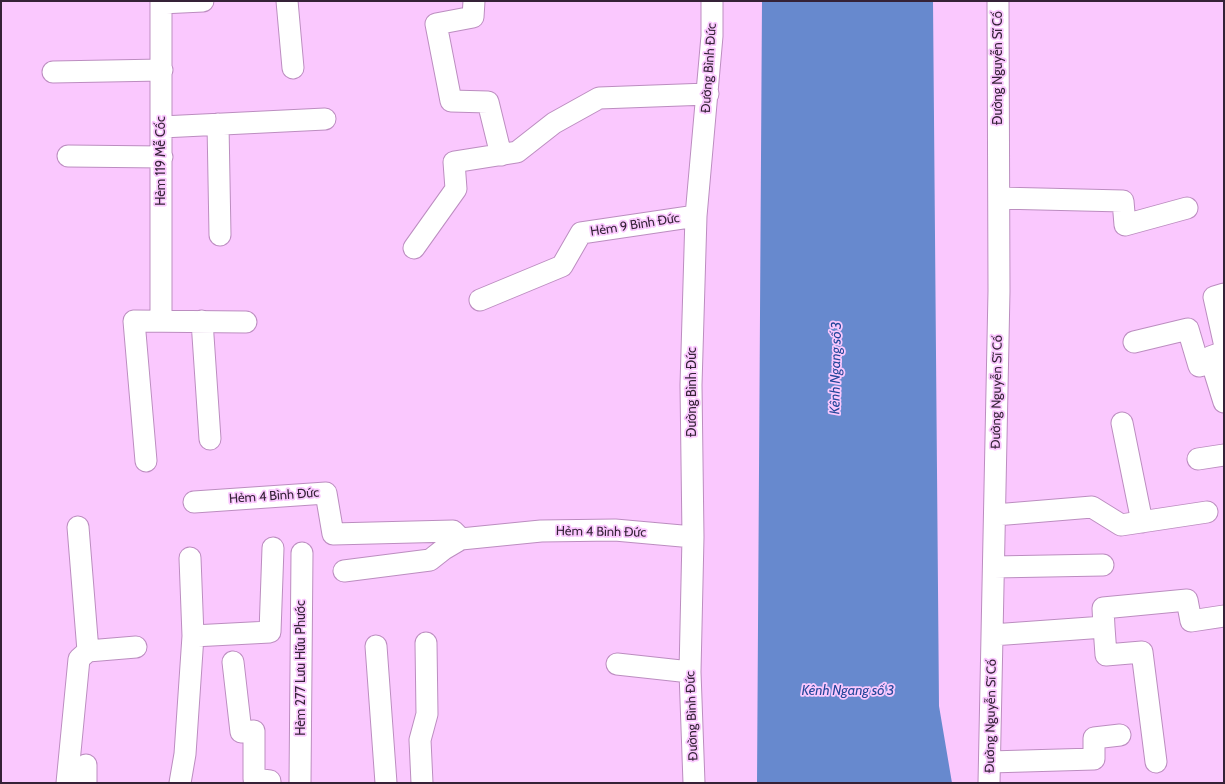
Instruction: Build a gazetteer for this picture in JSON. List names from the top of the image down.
{
  "streets": {
    "street": [
      "Đường Bình Đức",
      "Đường Nguyễn Sĩ Cố",
      "Hẻm 119 Mễ Cốc",
      "Hẻm 9 Bình Đức",
      "Hẻm 4 Bình Đức",
      "Hẻm 277 Lưu Hữu Phước"
    ]
  },
  "crossings": [
    ["Đường Bình Đức", "Hẻm 9 Bình Đức"],
    ["Đường Bình Đức", "Hẻm 4 Bình Đức"]
  ],
  "water": ["Kênh Ngang số 3"]
}
